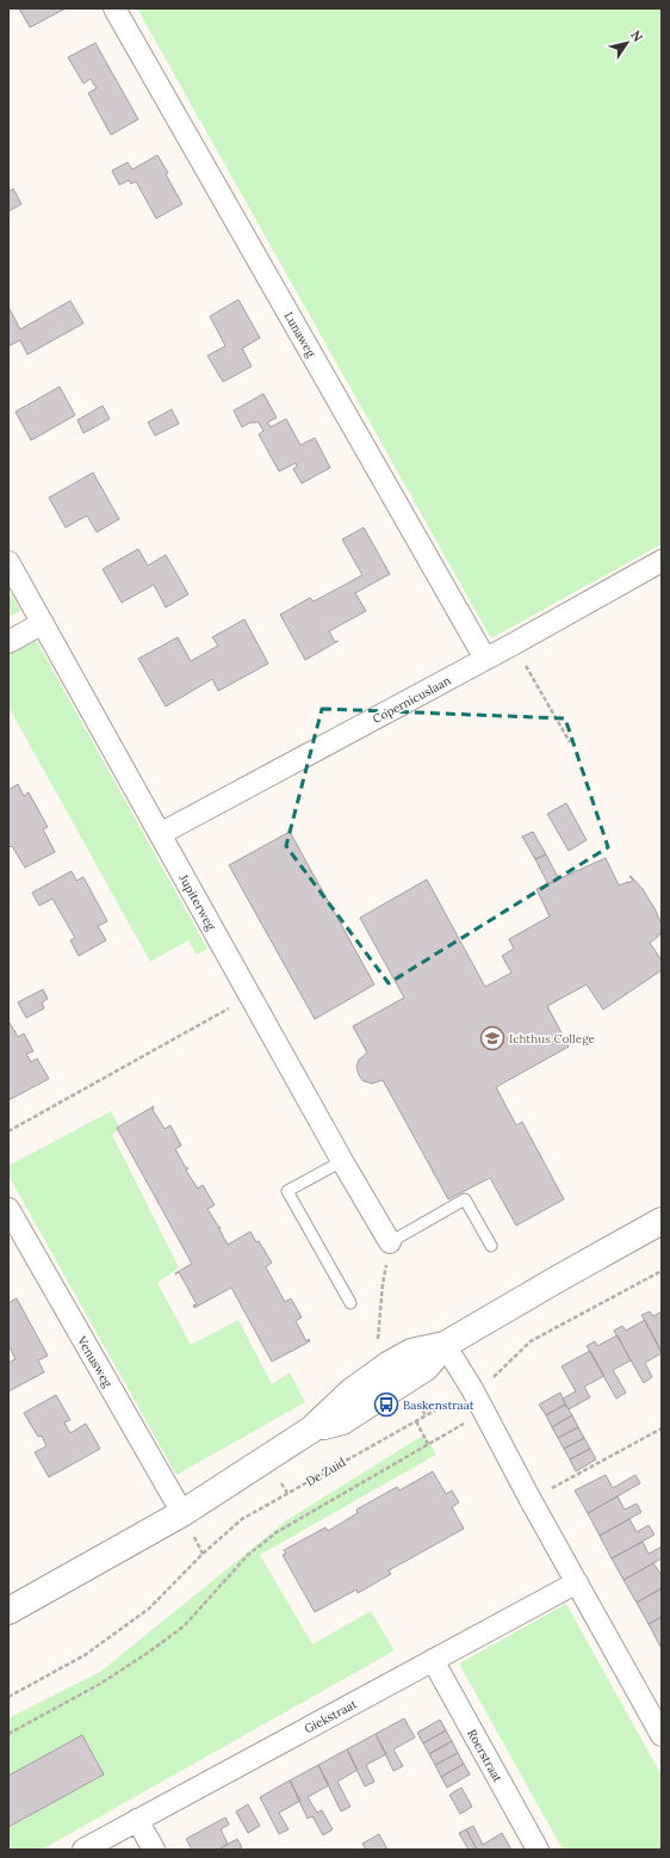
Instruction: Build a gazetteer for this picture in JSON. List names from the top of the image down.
{
  "streets": {
    "street": [
      "Lunaweg",
      "Copernicuslaan",
      "Jupiterweg",
      "Venusweg",
      "Giekstraat",
      "Roerstraat"
    ],
    "path": ["De Zuid"]
  },
  "crossings": [
    ["Lunaweg", "Copernicuslaan"],
    ["Copernicuslaan", "Jupiterweg"],
    ["Giekstraat", "Roerstraat"]
  ],
  "places": {
    "school or university": ["Ichthus College"],
    "bus stop": ["Baskenstraat"]
  },
  "north": "top right"
}
